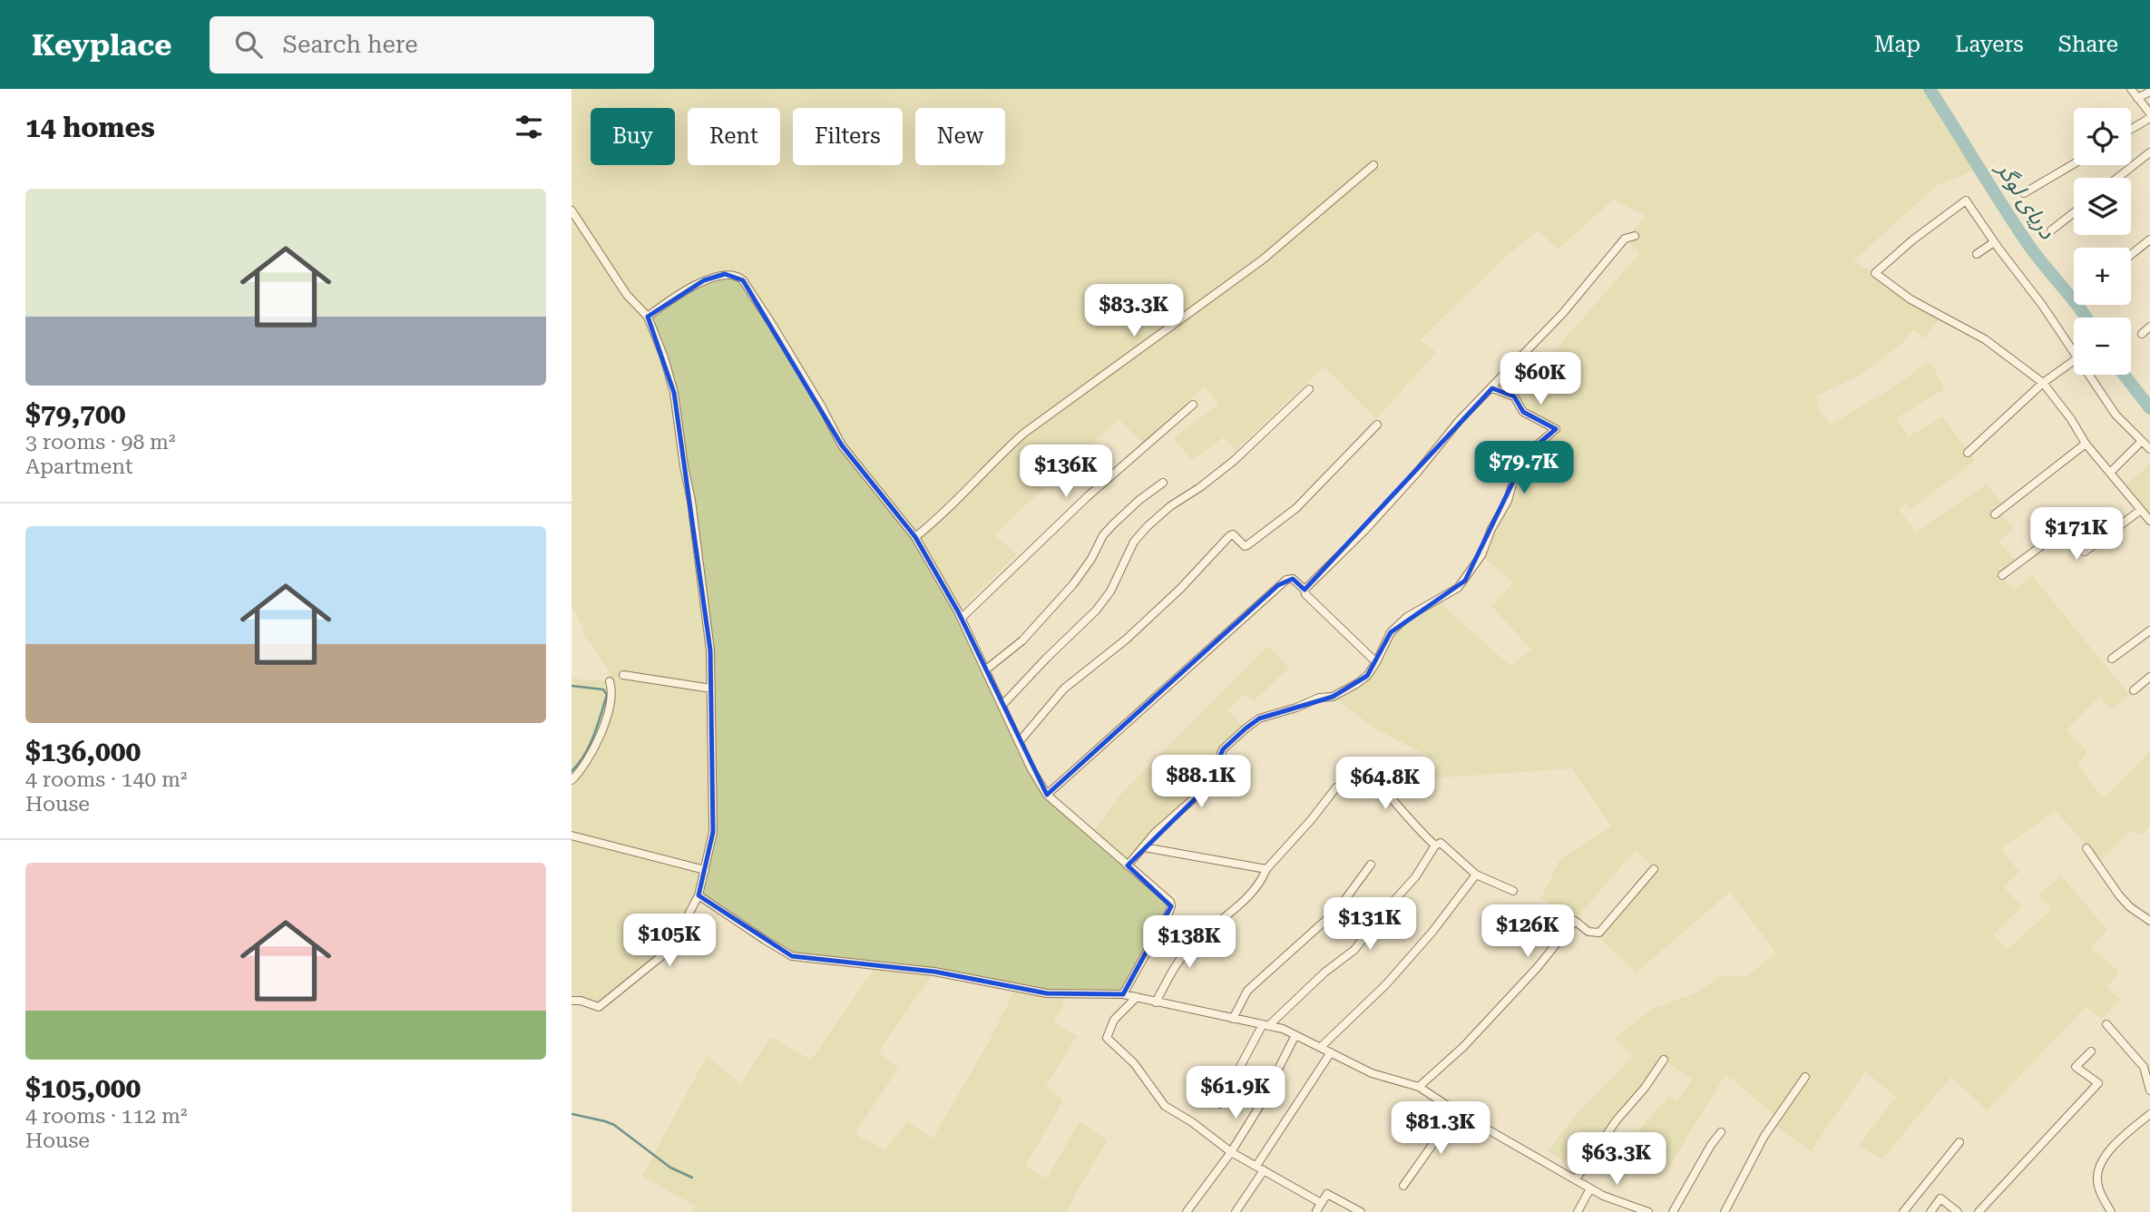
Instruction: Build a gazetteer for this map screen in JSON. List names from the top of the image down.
{
  "water": ["دریای لوگر"],
  "page": {
    "header": "Keyplace",
    "search": "Search here",
    "nav": ["Map", "Layers", "Share"],
    "heading": "14 homes",
    "map_buttons": ["+", "−"],
    "chip": [
      "Buy",
      "Rent",
      "Filters",
      "New"
    ],
    "list": [
      {
        "name": "$79,700",
        "note": "3 rooms · 98 m² · Apartment"
      },
      {
        "name": "$136,000",
        "note": "4 rooms · 140 m² · House"
      },
      {
        "name": "$105,000",
        "note": "4 rooms · 112 m² · House"
      }
    ],
    "price": [
      "$83.3K",
      "$60K",
      "$79.7K",
      "$136K",
      "$171K",
      "$88.1K",
      "$64.8K",
      "$131K",
      "$126K",
      "$105K",
      "$138K",
      "$61.9K",
      "$81.3K",
      "$63.3K"
    ]
  }
}
